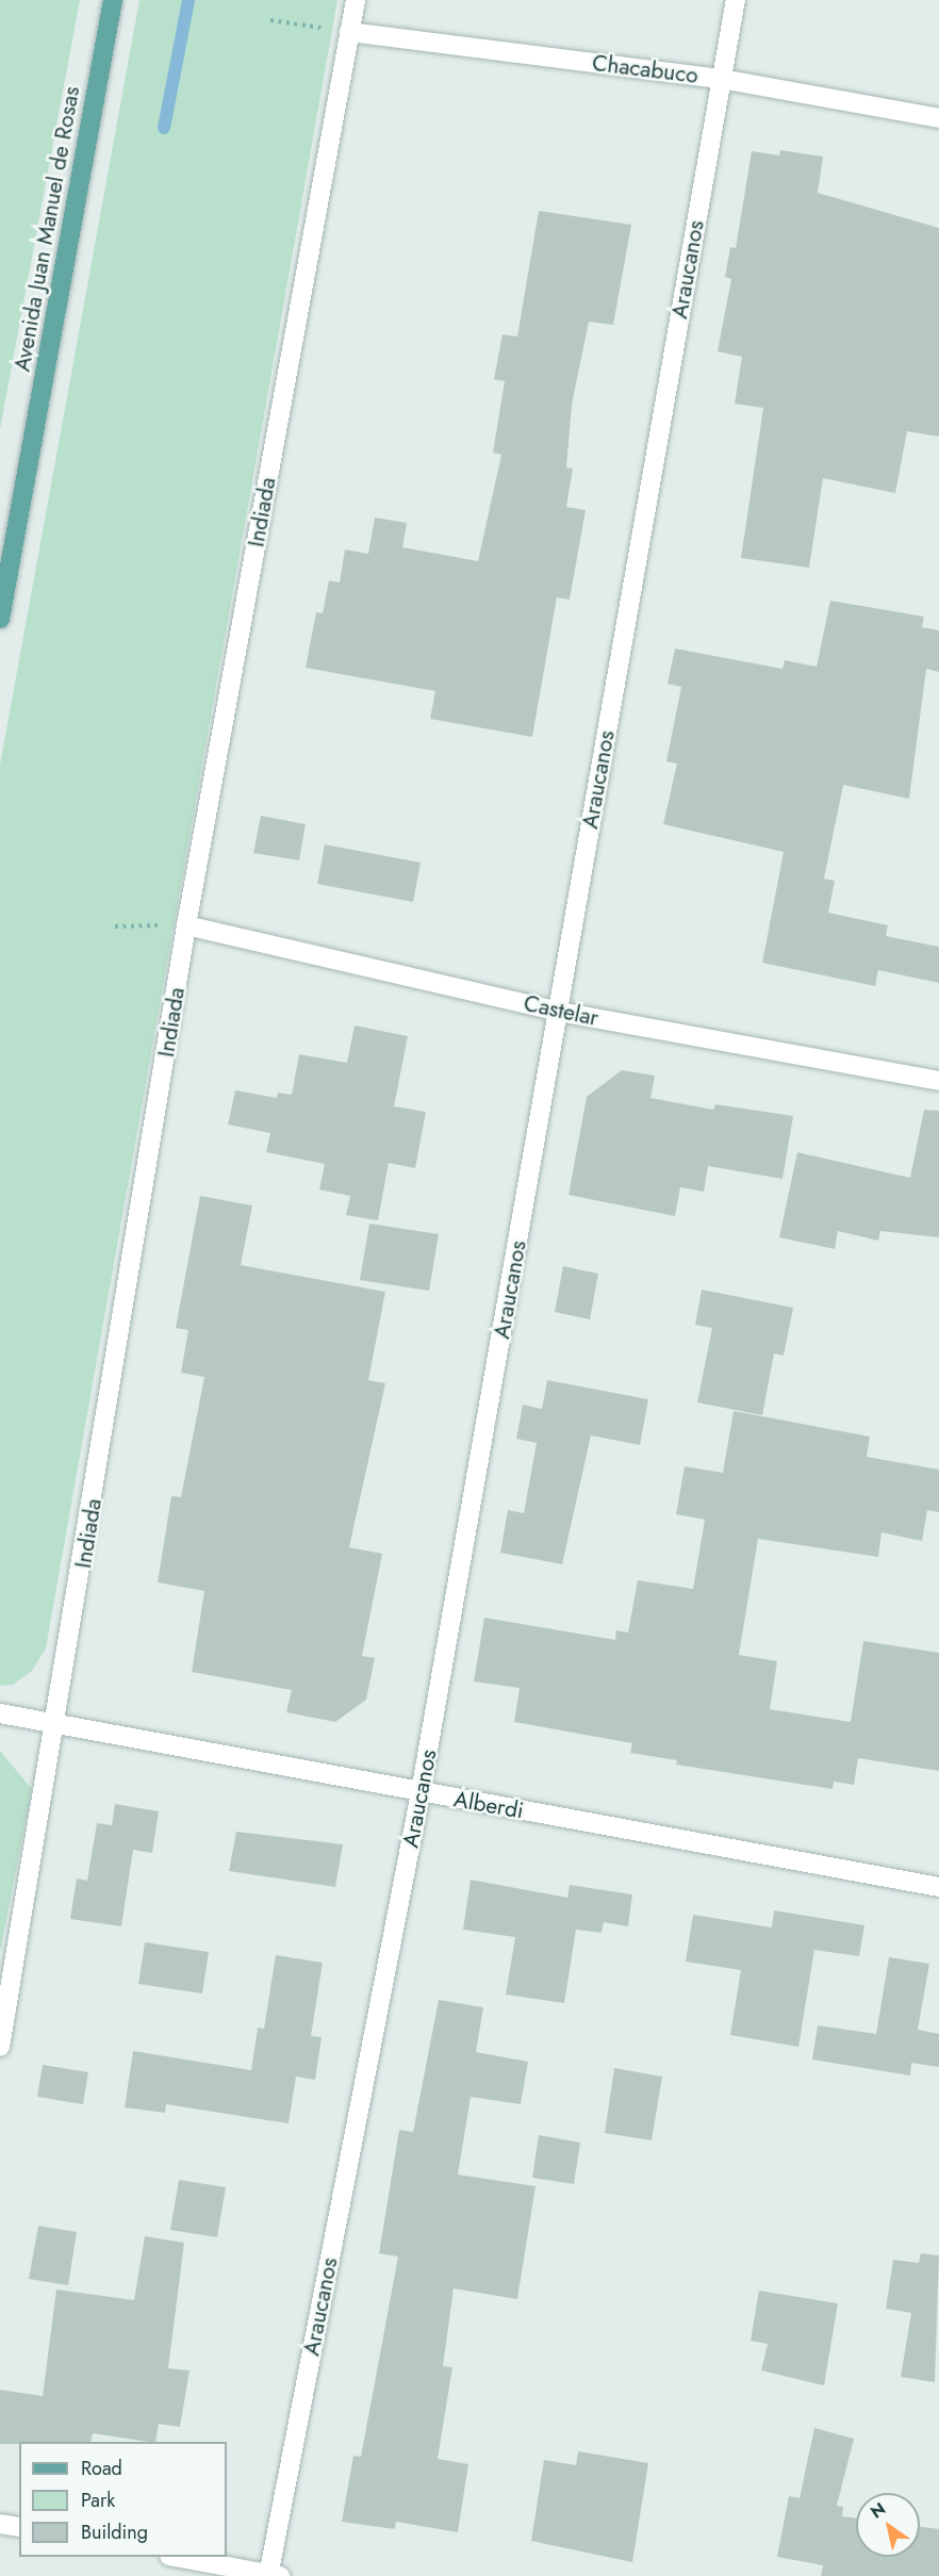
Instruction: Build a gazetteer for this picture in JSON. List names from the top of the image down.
{
  "streets": {
    "main road": ["Avenida Juan Manuel de Rosas"],
    "street": [
      "Chacabuco",
      "Araucanos",
      "Indiada",
      "Castelar",
      "Alberdi"
    ]
  },
  "crossings": [
    ["Chacabuco", "Araucanos"],
    ["Chacabuco", "Indiada"],
    ["Araucanos", "Castelar"],
    ["Araucanos", "Alberdi"],
    ["Indiada", "Castelar"],
    ["Indiada", "Alberdi"]
  ],
  "legend": ["Road", "Park", "Building"],
  "north": "top left"
}
